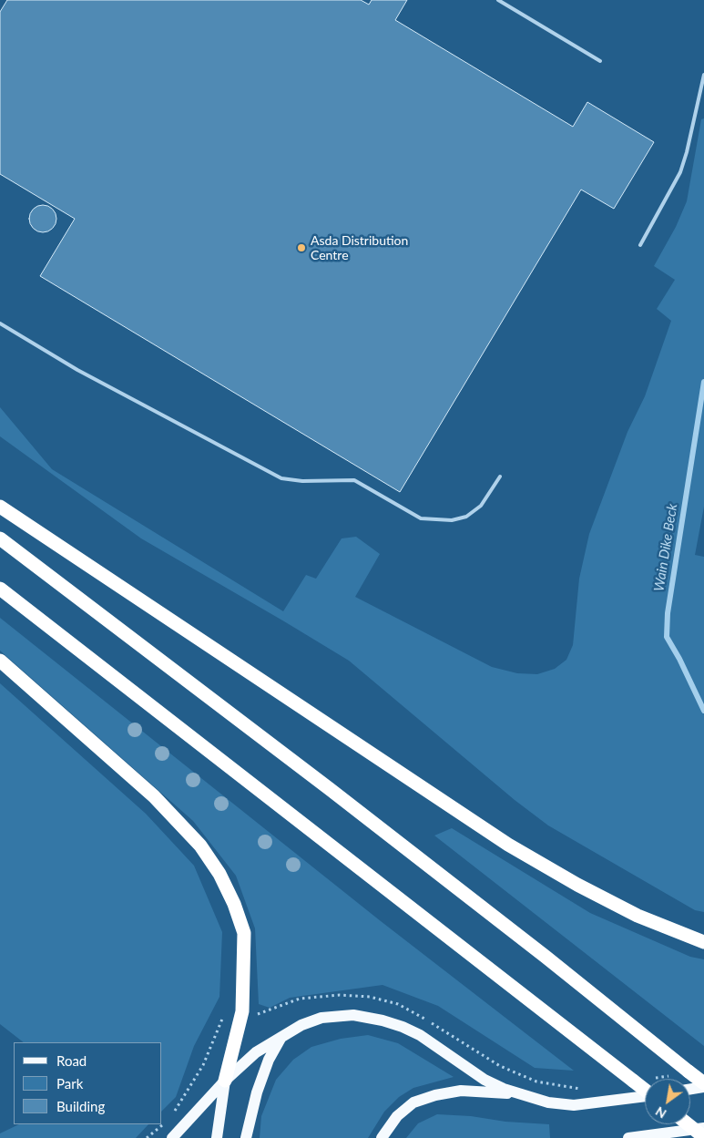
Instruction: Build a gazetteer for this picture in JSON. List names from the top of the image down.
{
  "water": ["Wain Dike Beck"],
  "places": ["Asda Distribution Centre"],
  "legend": ["Road", "Park", "Building"],
  "north": "bottom left"
}
